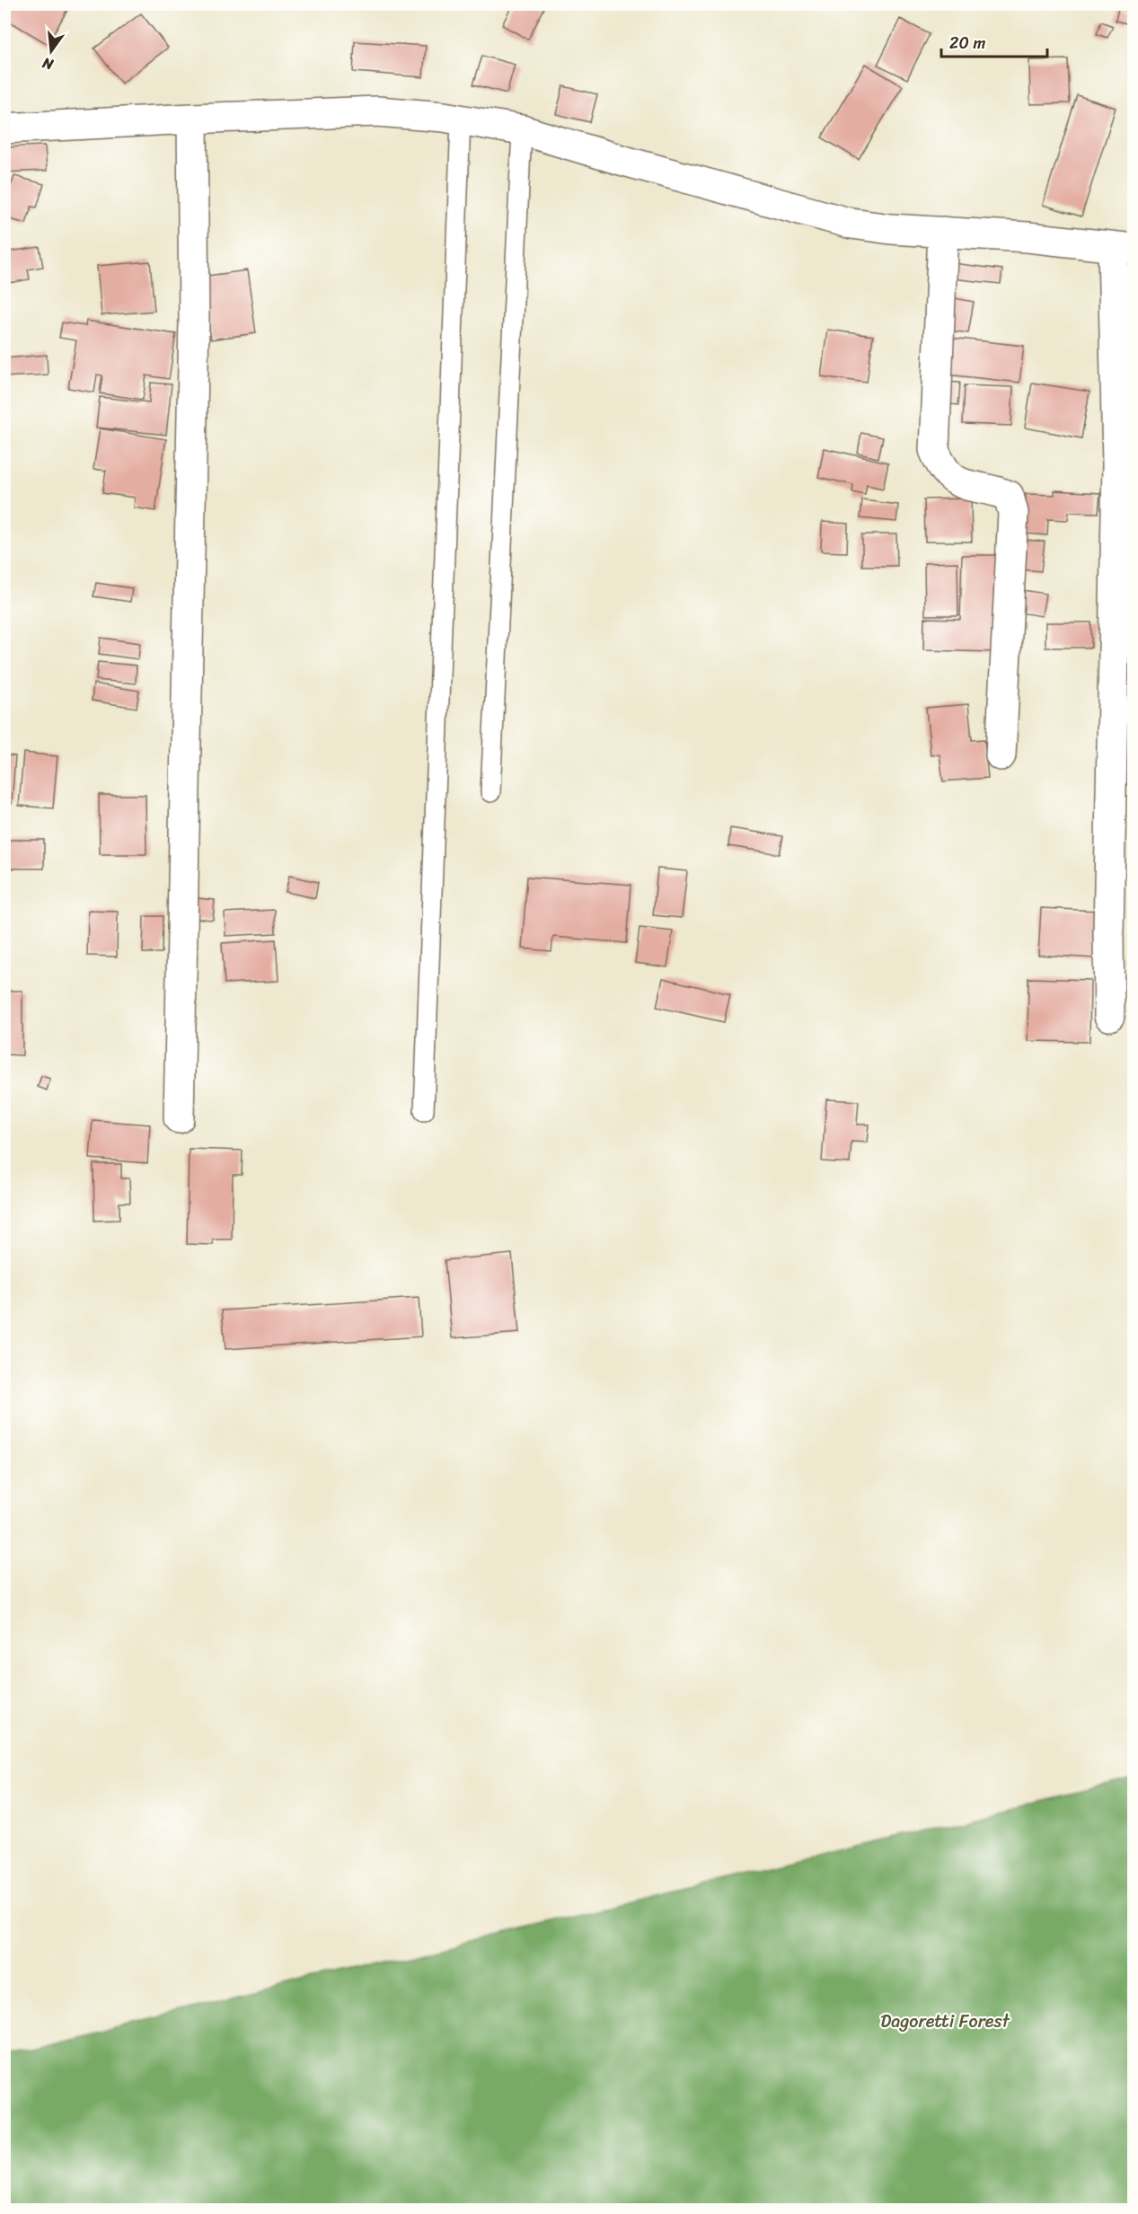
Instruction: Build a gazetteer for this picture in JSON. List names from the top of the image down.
{
  "parks": ["Dagoretti Forest"],
  "scale_bar": "20 m",
  "north": "bottom"
}
